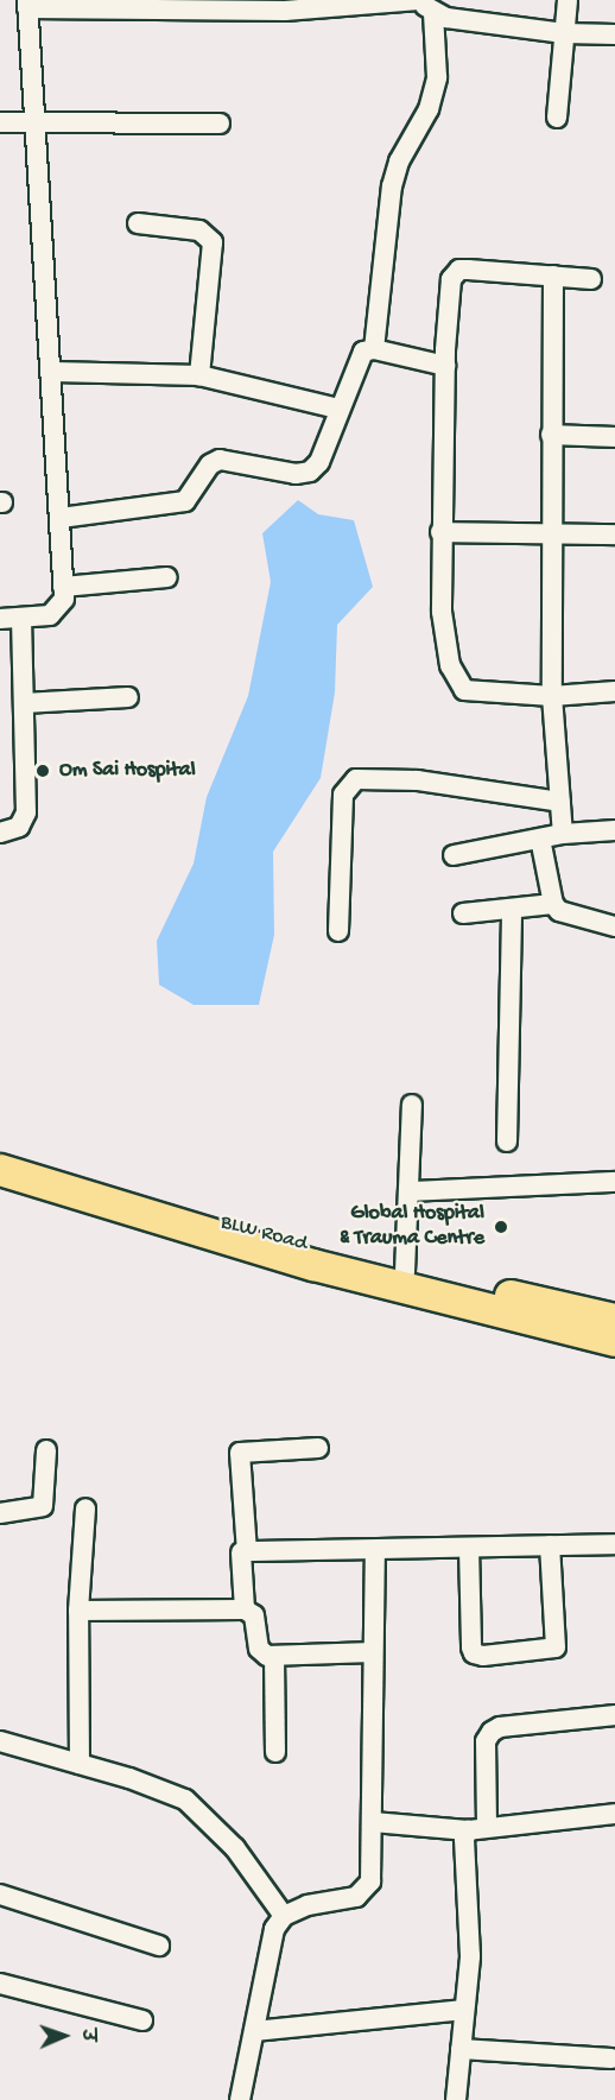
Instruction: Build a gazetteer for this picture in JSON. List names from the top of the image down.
{
  "streets": {
    "main road": ["BLW Road"]
  },
  "places": ["Om Sai Hospital", "Global Hospital & Trauma Centre"],
  "north": "right"
}
